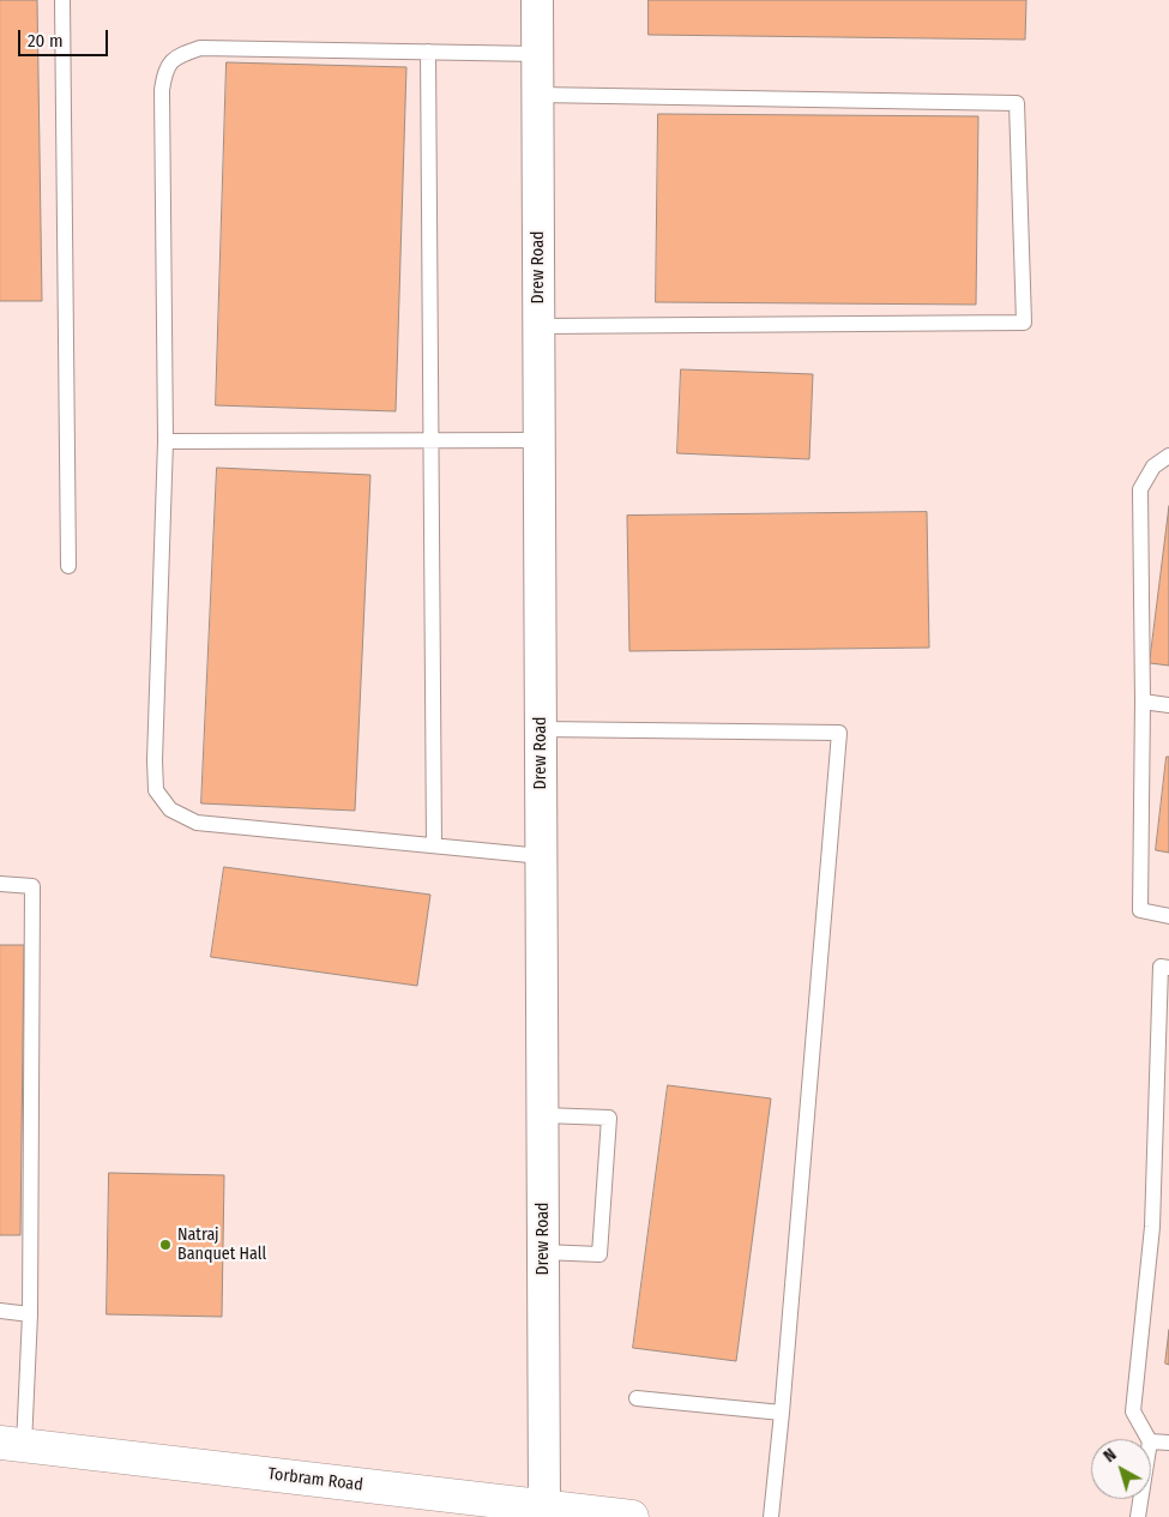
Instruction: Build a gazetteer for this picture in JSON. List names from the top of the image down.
{
  "streets": {
    "main road": ["Torbram Road"],
    "street": ["Drew Road"]
  },
  "crossings": [
    ["Drew Road", "Torbram Road"]
  ],
  "places": ["Natraj Banquet Hall"],
  "scale_bar": "20 m",
  "north": "top left"
}
